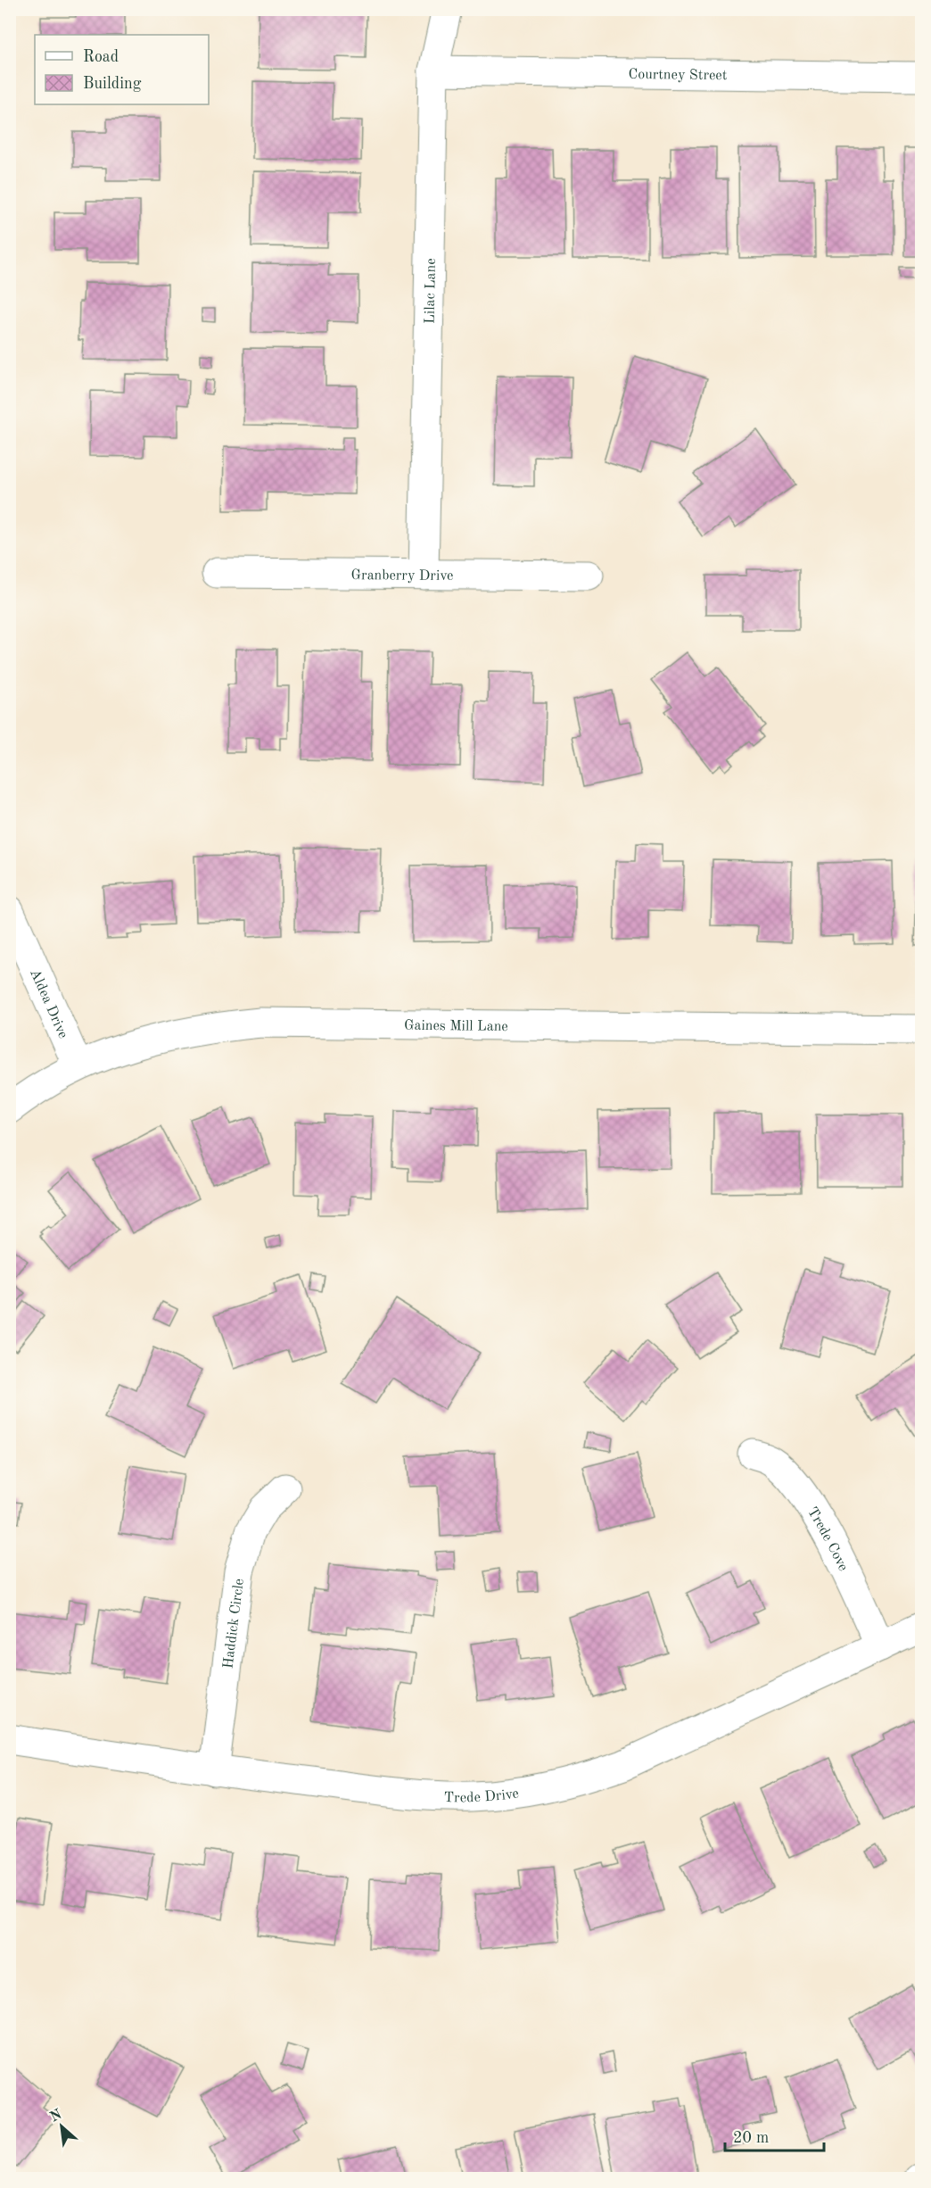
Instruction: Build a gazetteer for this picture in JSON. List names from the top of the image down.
{
  "streets": {
    "street": [
      "Courtney Street",
      "Lilac Lane",
      "Granberry Drive",
      "Aldea Drive",
      "Gaines Mill Lane",
      "Trede Cove",
      "Haddick Circle",
      "Trede Drive"
    ]
  },
  "crossings": [
    ["Courtney Street", "Lilac Lane"],
    ["Lilac Lane", "Granberry Drive"],
    ["Aldea Drive", "Gaines Mill Lane"],
    ["Trede Cove", "Trede Drive"],
    ["Haddick Circle", "Trede Drive"]
  ],
  "legend": ["Road", "Building"],
  "scale_bar": "20 m",
  "north": "top left"
}
